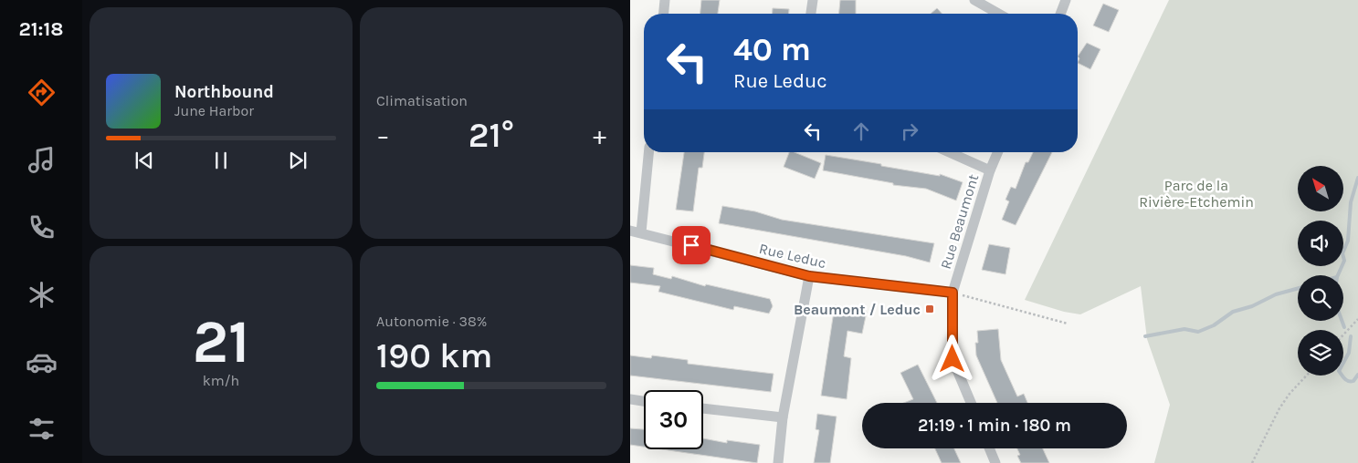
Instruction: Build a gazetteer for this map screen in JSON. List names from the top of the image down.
{
  "streets": {
    "street": ["Rue Beaumont", "Rue Leduc"]
  },
  "crossings": [
    ["Rue Beaumont", "Rue Leduc"]
  ],
  "parks": ["Parc de la Rivière-Etchemin"],
  "places": {
    "transit": ["Beaumont / Leduc"]
  },
  "north": "top left",
  "page": {
    "tabs": "21:18",
    "tile": [
      "Climatisation",
      ["21", "km/h"],
      ["Autonomie · 38%", "190 km"]
    ],
    "turn": ["40 m", "Rue Leduc"],
    "song": ["Northbound", "June Harbor"],
    "heat": ["−", "21°", "+"],
    "limit": "30",
    "trip": "21:19 · 1 min · 180 m"
  }
}
